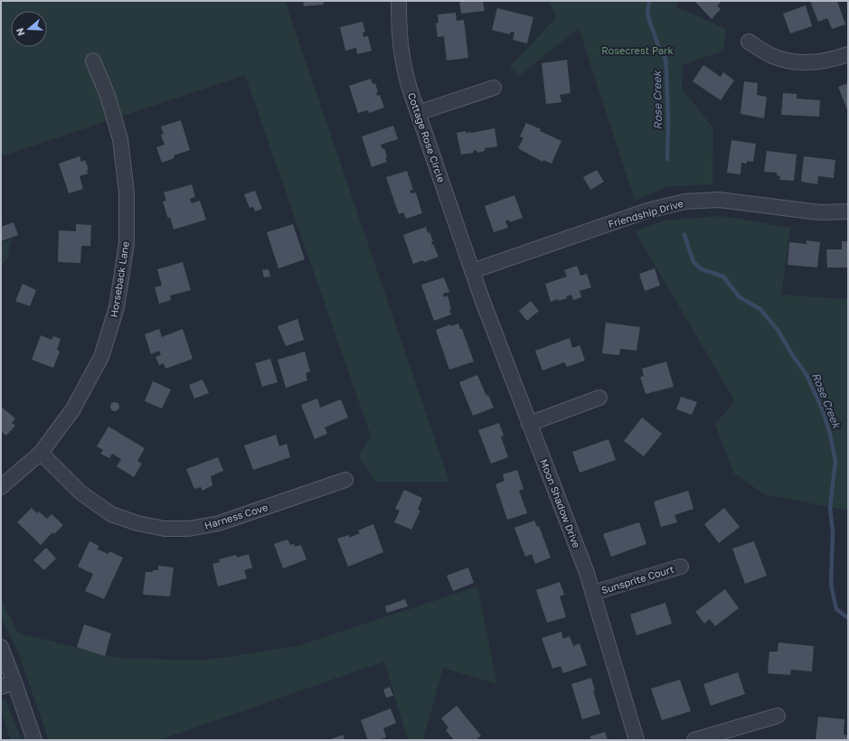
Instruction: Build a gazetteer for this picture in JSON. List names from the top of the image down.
{
  "streets": {
    "street": [
      "Cottage Rose Circle",
      "Friendship Drive",
      "Horseback Lane",
      "Moon Shadow Drive",
      "Harness Cove",
      "Sunsprite Court"
    ]
  },
  "crossings": [
    ["Cottage Rose Circle", "Friendship Drive"],
    ["Cottage Rose Circle", "Moon Shadow Drive"],
    ["Friendship Drive", "Moon Shadow Drive"],
    ["Horseback Lane", "Harness Cove"],
    ["Moon Shadow Drive", "Sunsprite Court"]
  ],
  "water": ["Rose Creek"],
  "parks": ["Rosecrest Park"],
  "north": "left"
}
